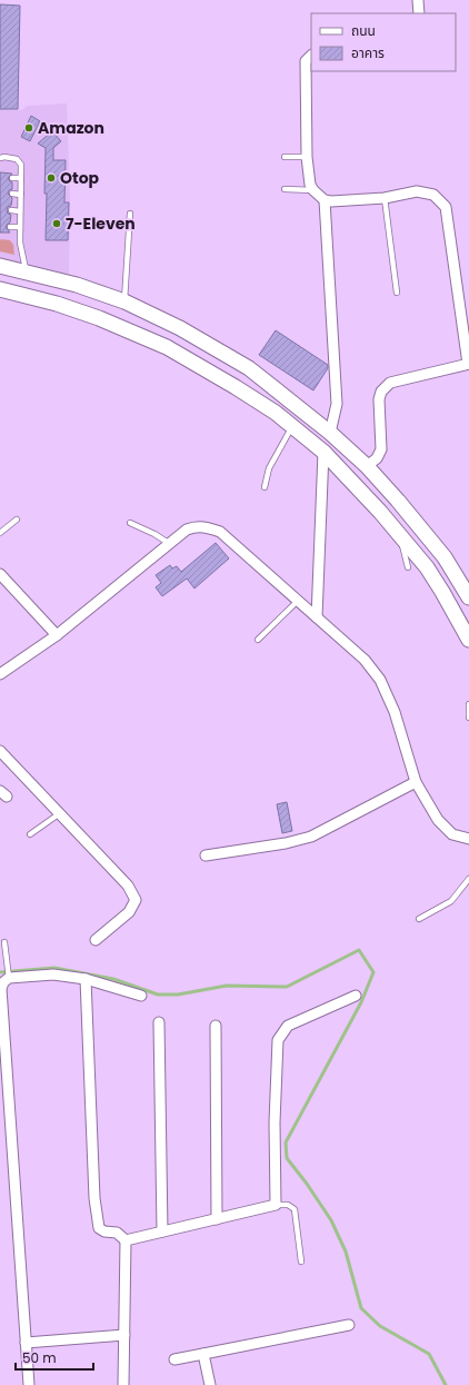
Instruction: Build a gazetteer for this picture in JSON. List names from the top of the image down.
{
  "places": ["Amazon", "Otop", "7-Eleven"],
  "legend": ["ถนน", "อาคาร"],
  "scale_bar": "50 m"
}
